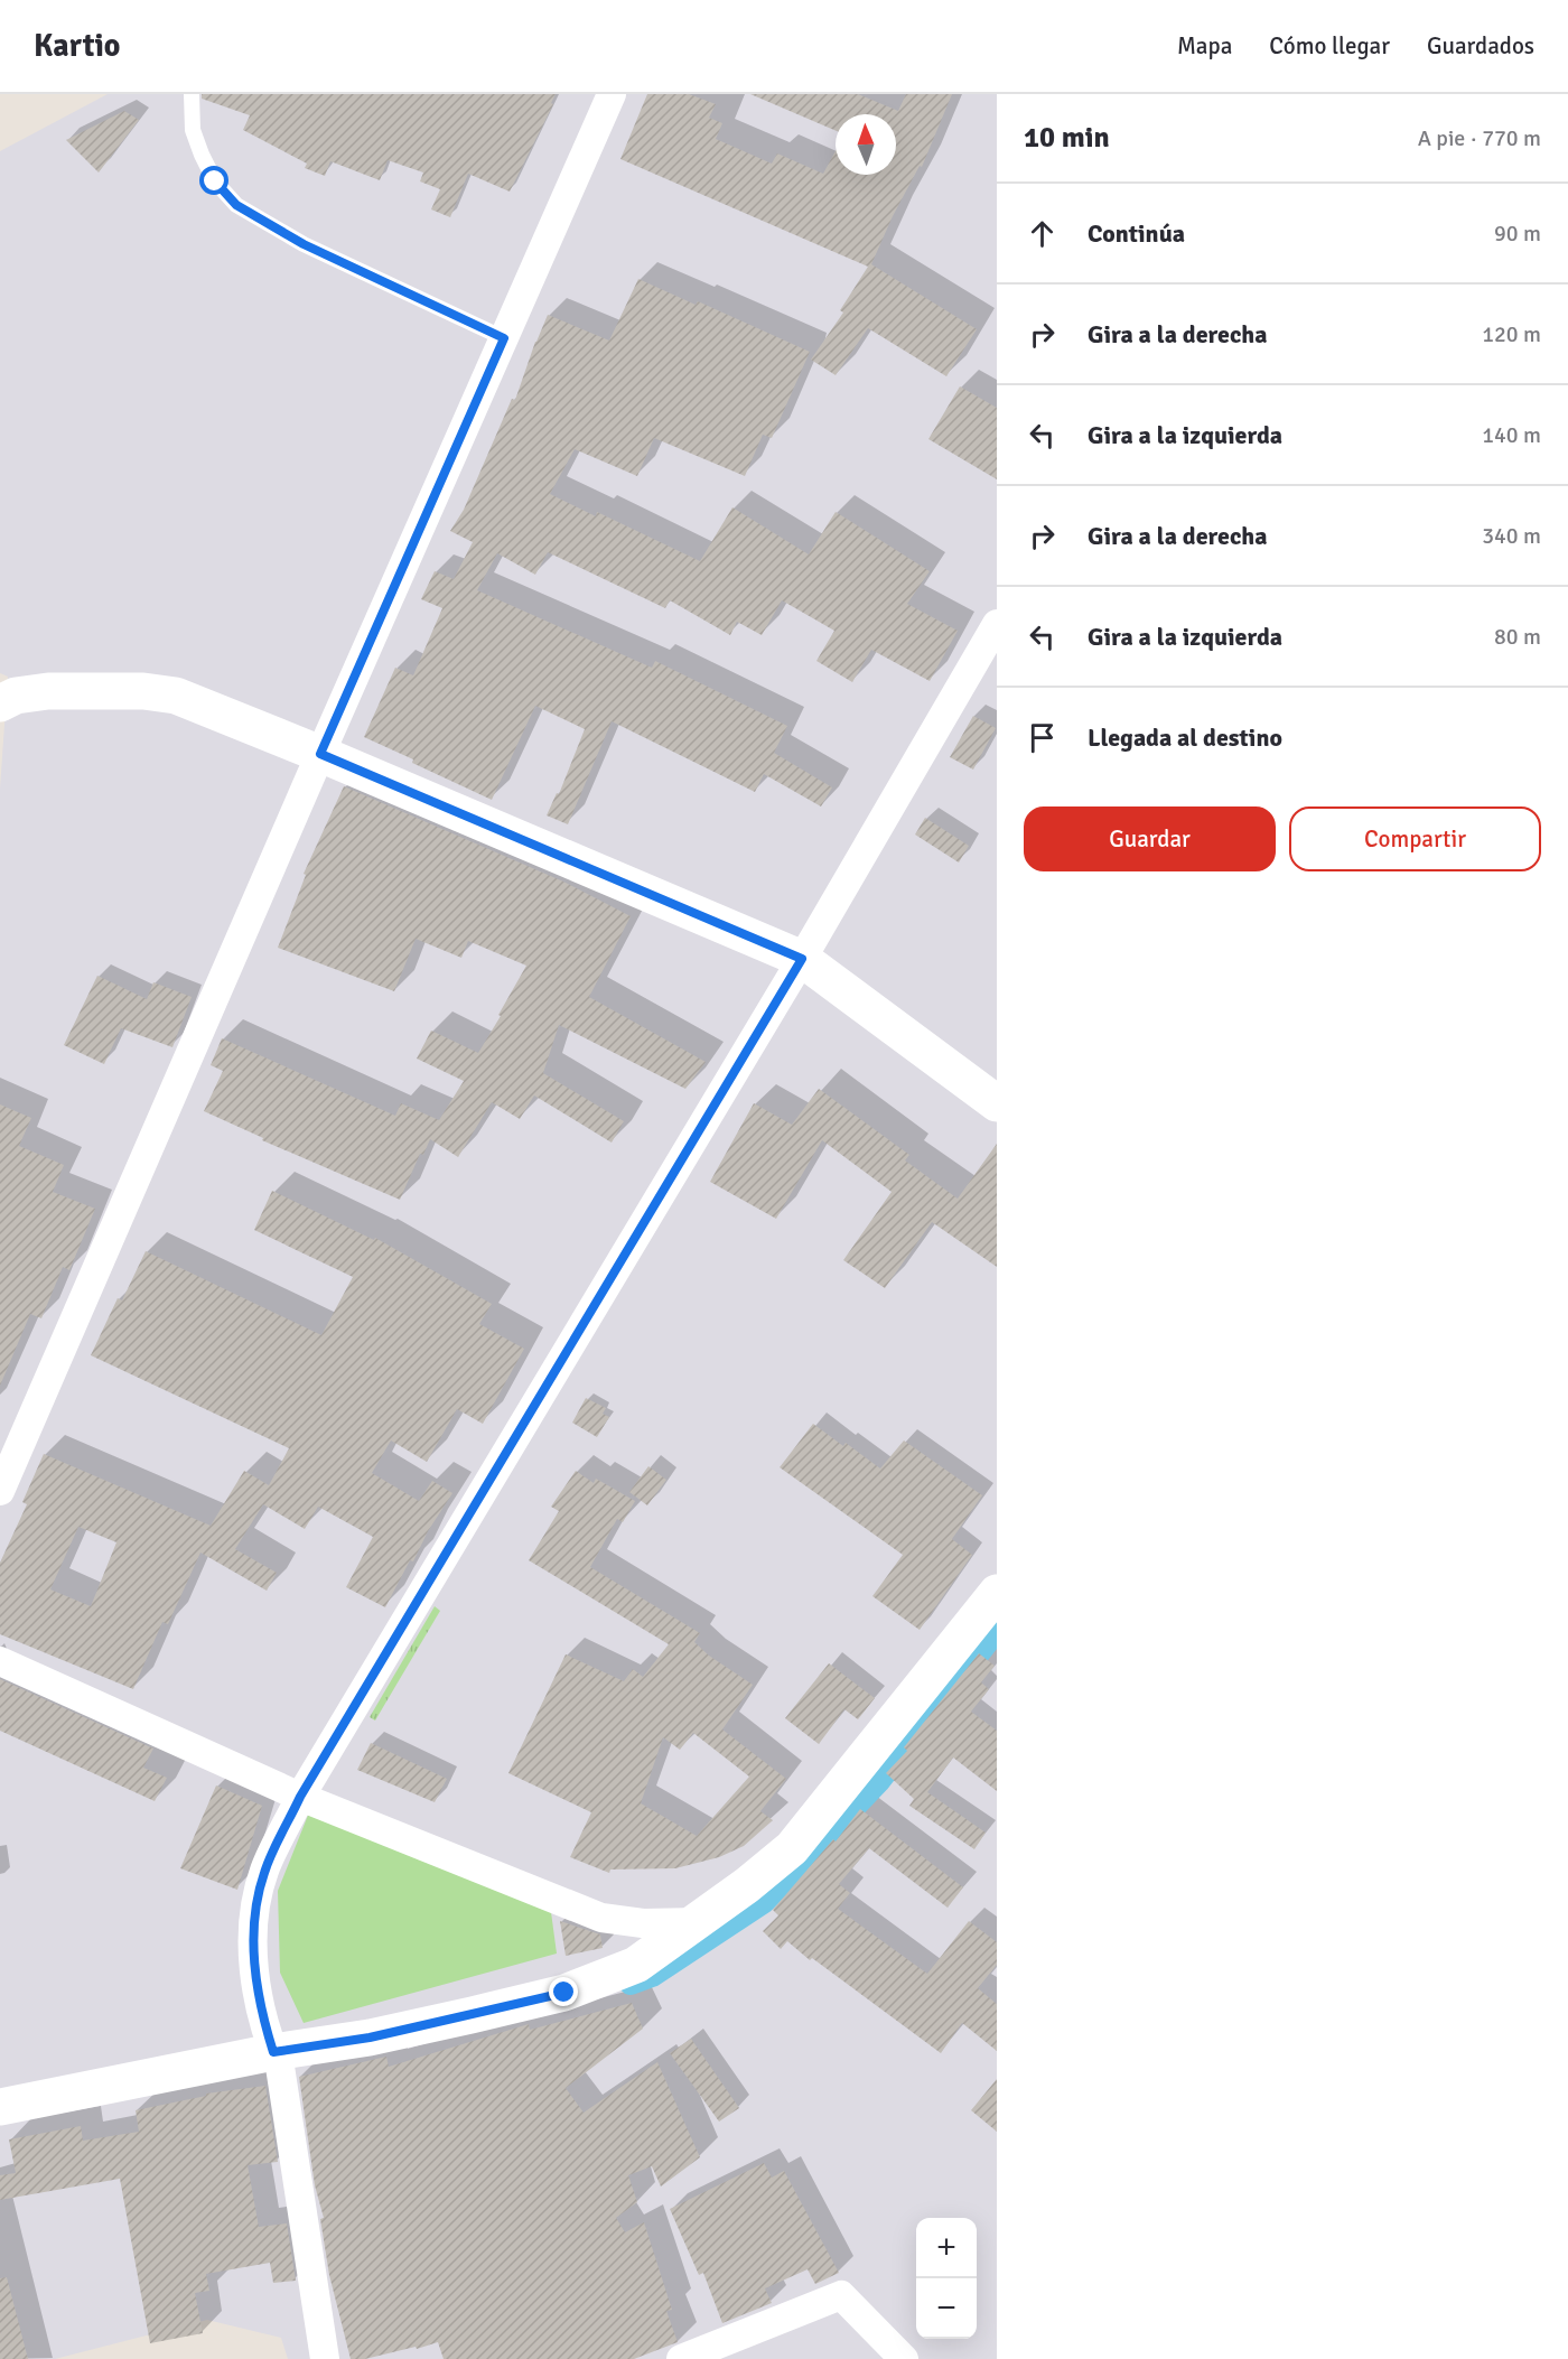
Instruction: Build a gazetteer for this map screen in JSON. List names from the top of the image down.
{
  "north": "top",
  "page": {
    "header": "Kartio",
    "nav": ["Mapa", "Cómo llegar", "Guardados"],
    "heading": ["10 min", "A pie · 770 m"],
    "list": [
      ["Continúa", "90 m"],
      ["Gira a la derecha", "120 m"],
      ["Gira a la izquierda", "140 m"],
      ["Gira a la derecha", "340 m"],
      ["Gira a la izquierda", "80 m"],
      "Llegada al destino"
    ],
    "buttons": ["Guardar", "Compartir"],
    "map_buttons": ["+", "−"]
  }
}
